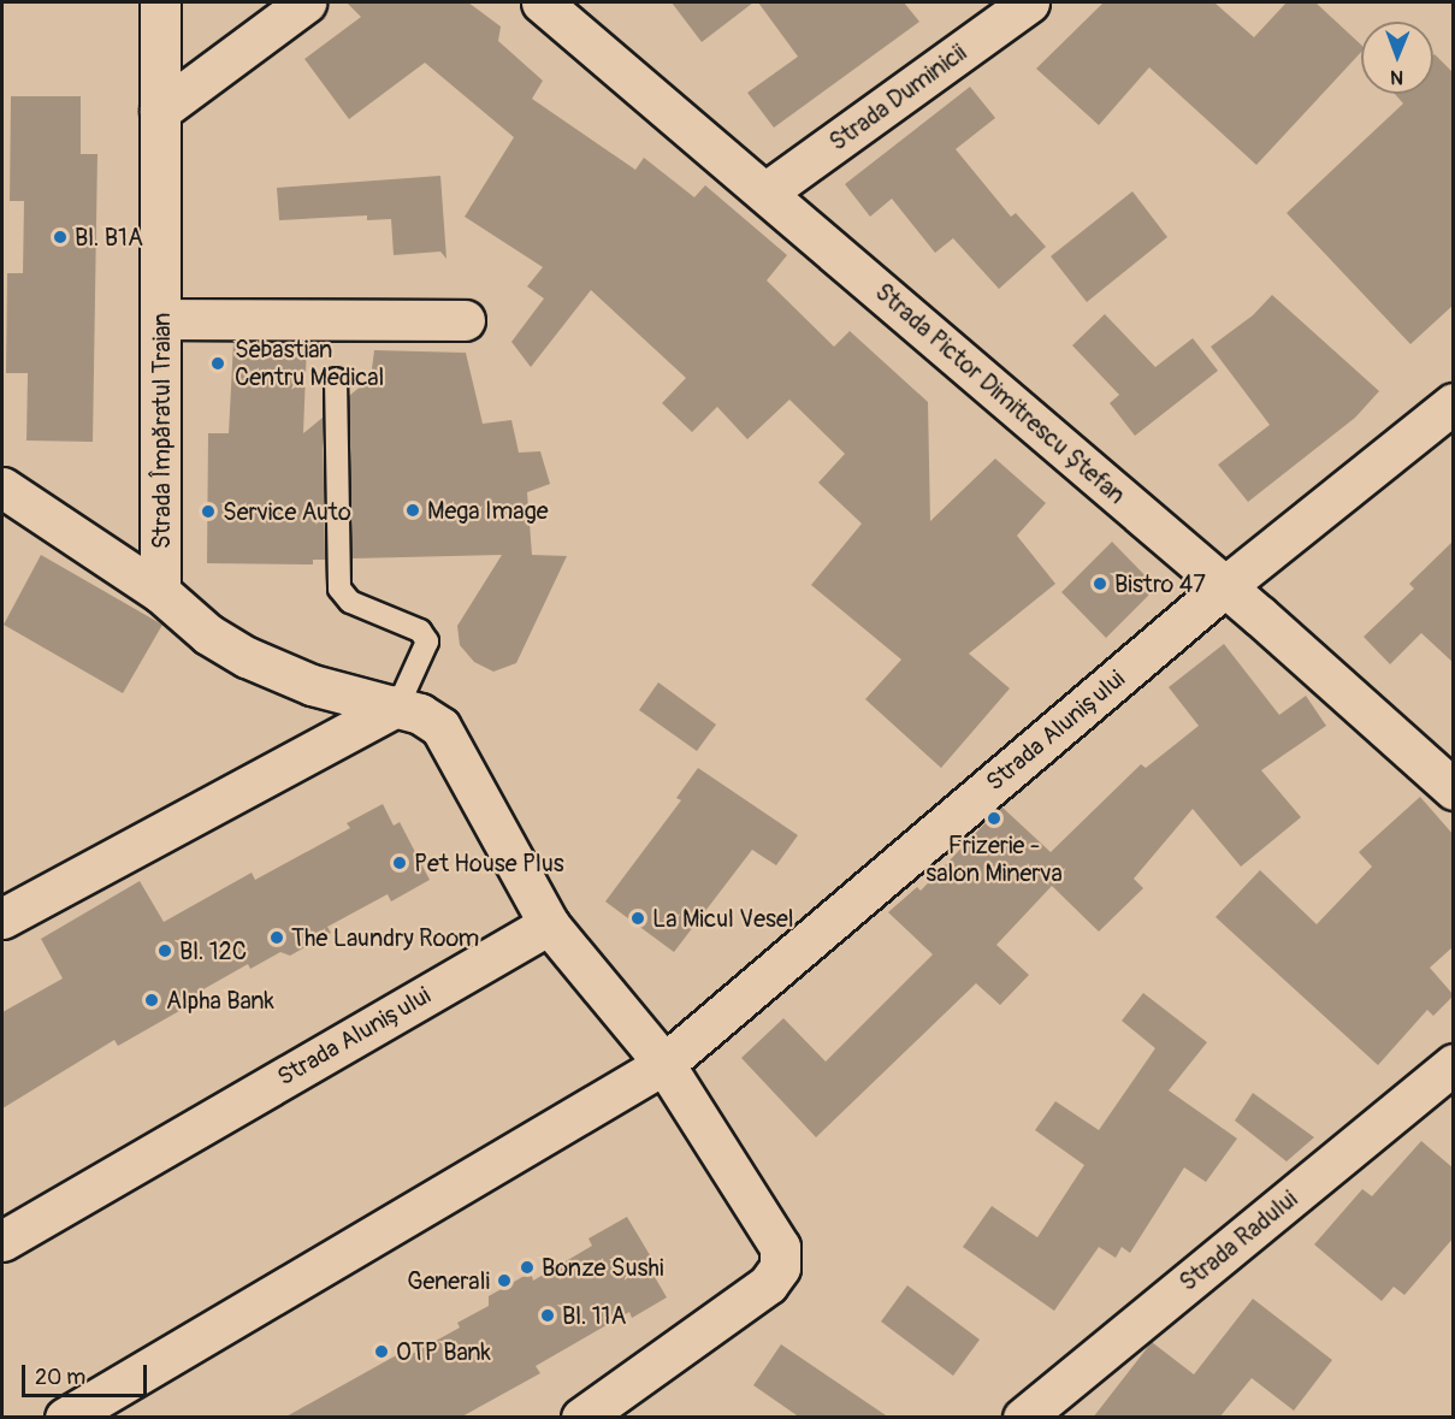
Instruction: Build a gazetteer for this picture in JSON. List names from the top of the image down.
{
  "streets": {
    "street": [
      "Strada Duminicii",
      "Strada Pictor Dimitrescu Ștefan",
      "Strada Împăratul Traian",
      "Strada Alunișului",
      "Strada Radului"
    ]
  },
  "crossings": [
    ["Strada Duminicii", "Strada Pictor Dimitrescu Ștefan"],
    ["Strada Pictor Dimitrescu Ștefan", "Strada Alunișului"]
  ],
  "places": [
    "Bl. B1A",
    "Sebastian Centru Medical",
    "Mega Image",
    "Service Auto",
    "Bistro 47",
    "Frizerie - salon Minerva",
    "Pet House Plus",
    "La Micul Vesel",
    "The Laundry Room",
    "Bl. 12C",
    "Alpha Bank",
    "Bonze Sushi",
    "Generali",
    "Bl. 11A",
    "OTP Bank"
  ],
  "scale_bar": "20 m",
  "north": "bottom"
}
